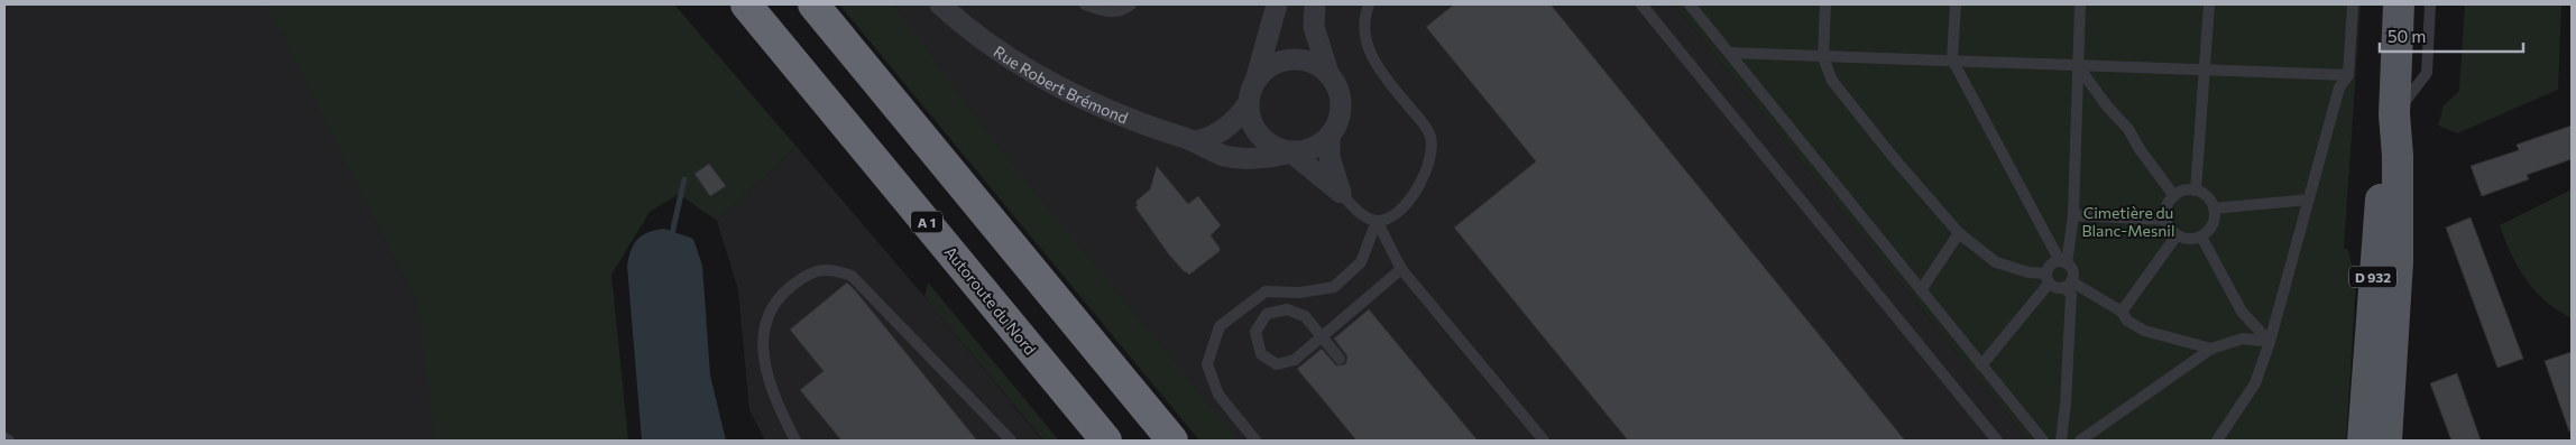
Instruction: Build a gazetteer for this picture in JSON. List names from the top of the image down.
{
  "streets": {
    "highway": ["A 1", "Autoroute du Nord"],
    "main road": ["D 932"],
    "street": ["Rue Robert Brémond"]
  },
  "parks": ["Cimetière du Blanc-Mesnil"],
  "scale_bar": "50 m"
}
